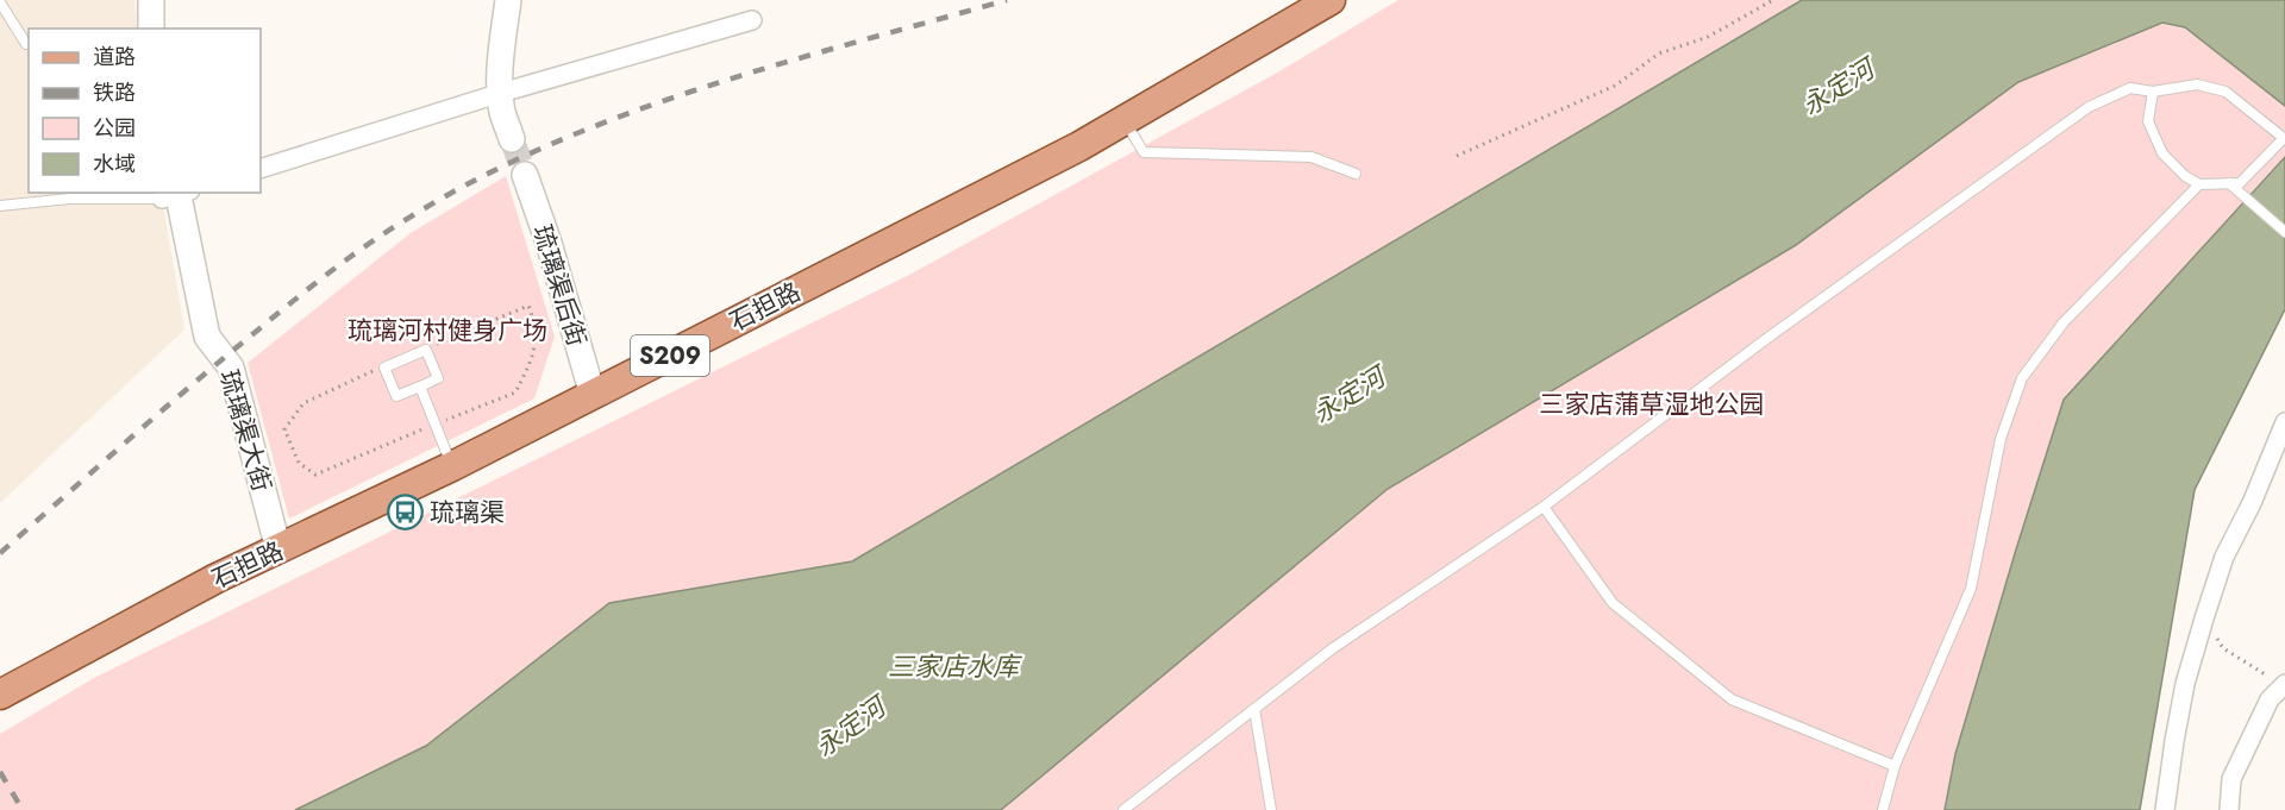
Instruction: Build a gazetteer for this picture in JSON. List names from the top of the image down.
{
  "streets": {
    "main road": ["石担路", "S209"],
    "street": ["琉璃渠后街", "琉璃渠大街"]
  },
  "crossings": [
    ["琉璃渠后街", "石担路"],
    ["石担路", "琉璃渠大街"]
  ],
  "water": ["永定河", "三家店水库"],
  "parks": ["琉璃河村健身广场", "三家店蒲草湿地公园"],
  "places": {
    "bus stop": ["琉璃渠"]
  },
  "legend": [
    "道路",
    "铁路",
    "公园",
    "水域"
  ]
}
